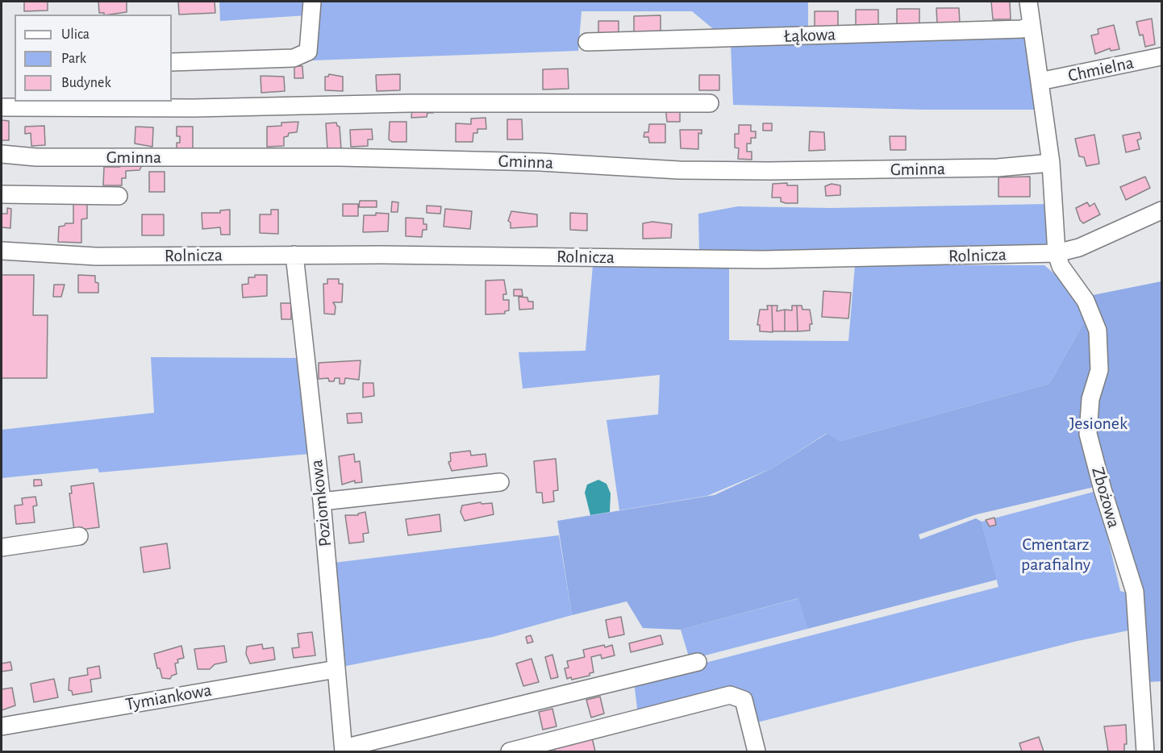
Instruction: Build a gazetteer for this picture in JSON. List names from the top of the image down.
{
  "streets": {
    "street": [
      "Łąkowa",
      "Chmielna",
      "Gminna",
      "Rolnicza",
      "Zbożowa",
      "Poziomkowa",
      "Tymiankowa"
    ]
  },
  "crossings": [
    ["Rolnicza", "Zbożowa"],
    ["Rolnicza", "Poziomkowa"],
    ["Poziomkowa", "Tymiankowa"]
  ],
  "parks": ["Jesionek", "Cmentarz parafialny"],
  "legend": ["Ulica", "Park", "Budynek"]
}
